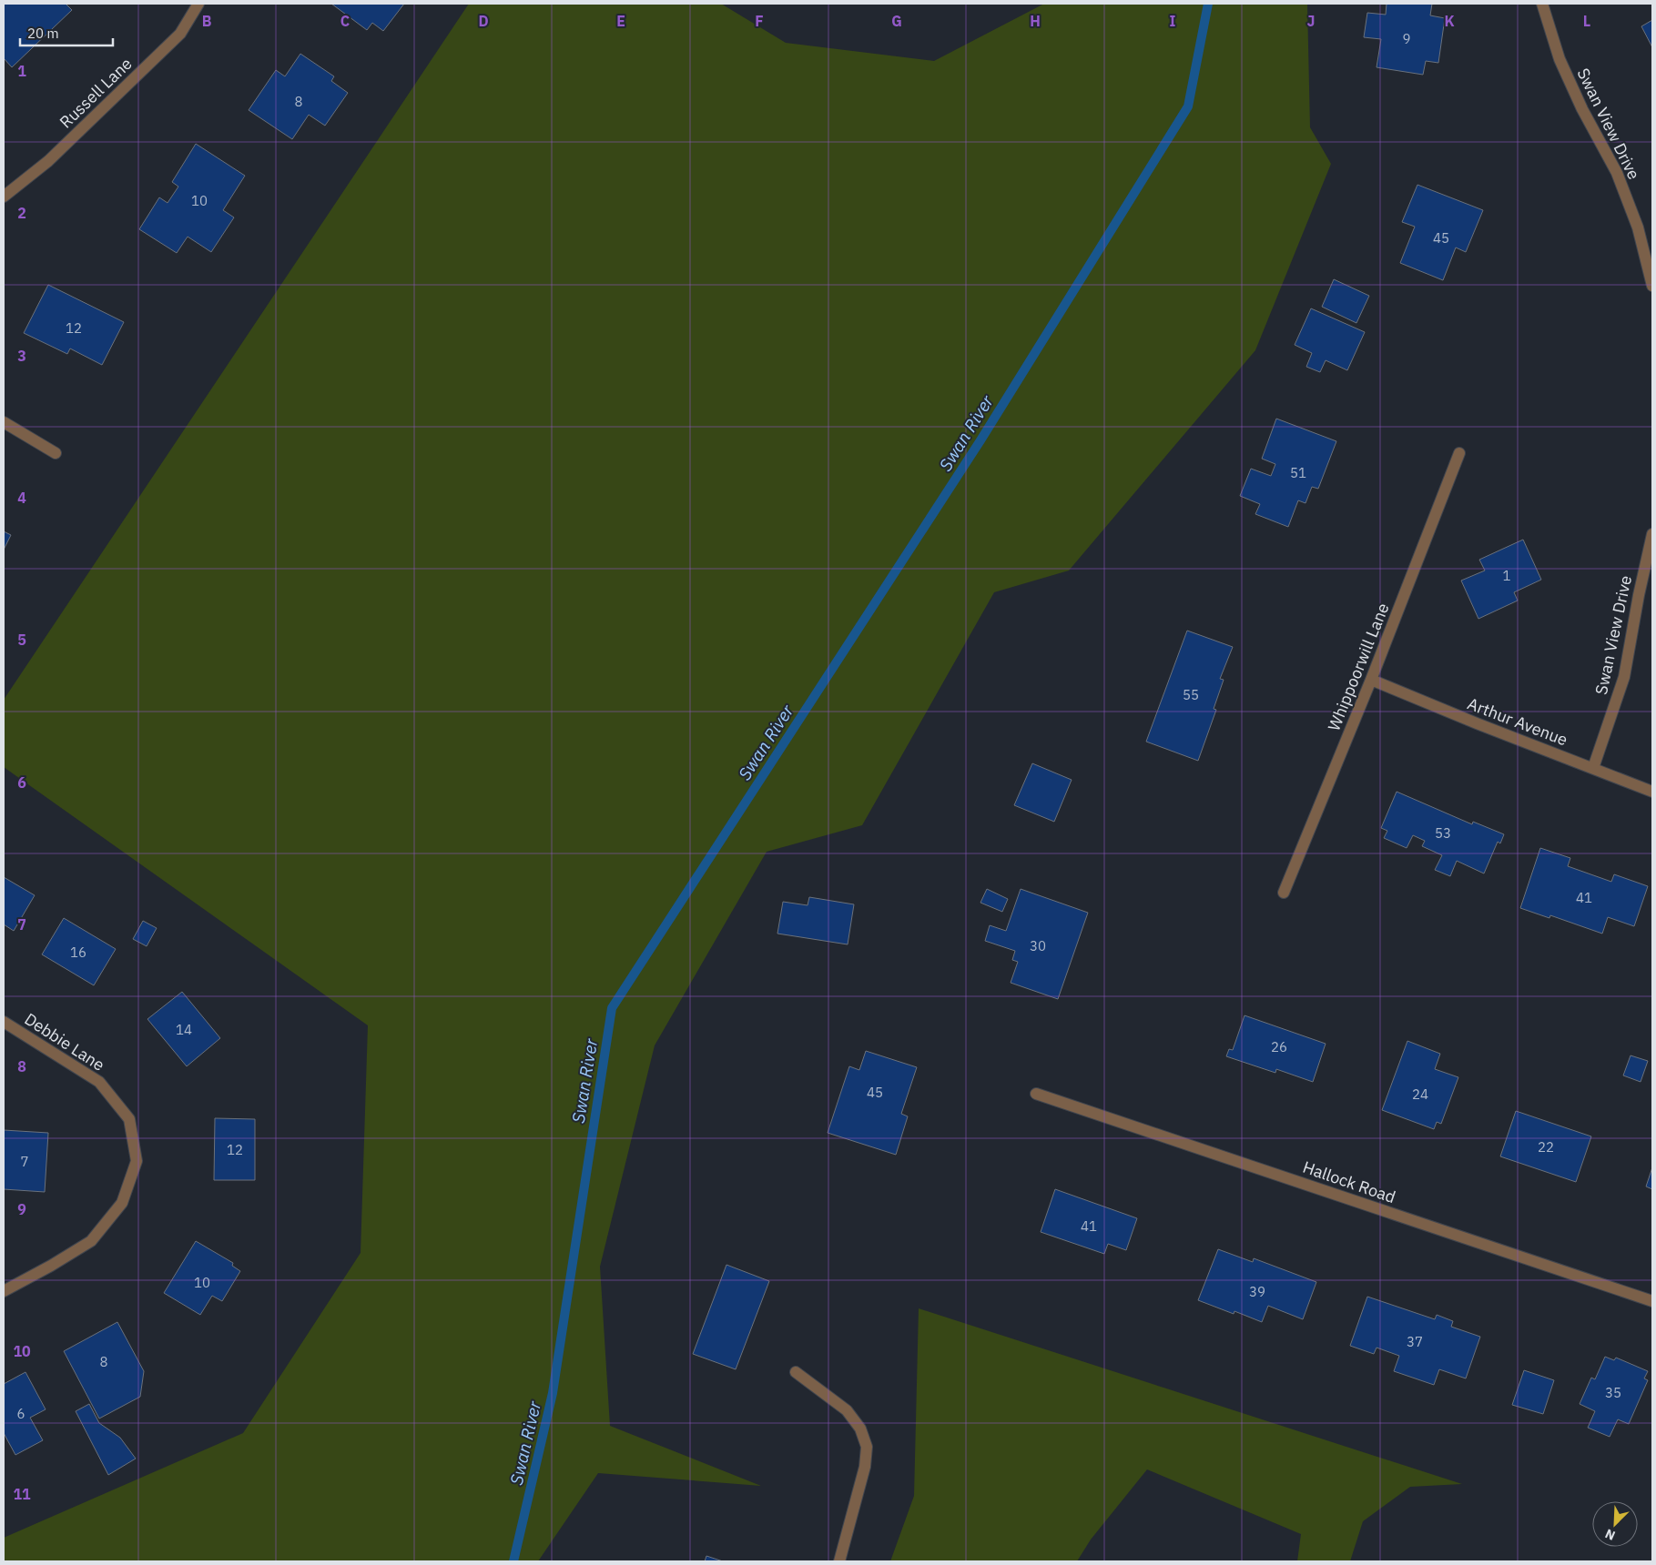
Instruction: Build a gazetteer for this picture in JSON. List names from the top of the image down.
{
  "streets": {
    "street": [
      "Russell Lane",
      "Swan View Drive",
      "Whippoorwill Lane",
      "Arthur Avenue",
      "Debbie Lane",
      "Hallock Road"
    ]
  },
  "crossings": [
    ["Swan View Drive", "Arthur Avenue"],
    ["Whippoorwill Lane", "Arthur Avenue"]
  ],
  "water": ["Swan River"],
  "house_numbers": [
    "9",
    "8",
    "10",
    "45",
    "12",
    "51",
    "1",
    "55",
    "53",
    "41",
    "30",
    "16",
    "14",
    "26",
    "45",
    "24",
    "22",
    "12",
    "7",
    "41",
    "10",
    "39",
    "37",
    "8",
    "35",
    "6"
  ],
  "scale_bar": "20 m",
  "north": "bottom left",
  "grid": {
    "columns": [
      "B",
      "C",
      "D",
      "E",
      "F",
      "G",
      "H",
      "I",
      "J",
      "K",
      "L"
    ],
    "rows": [
      "1",
      "2",
      "3",
      "4",
      "5",
      "6",
      "7",
      "8",
      "9",
      "10",
      "11"
    ]
  }
}
